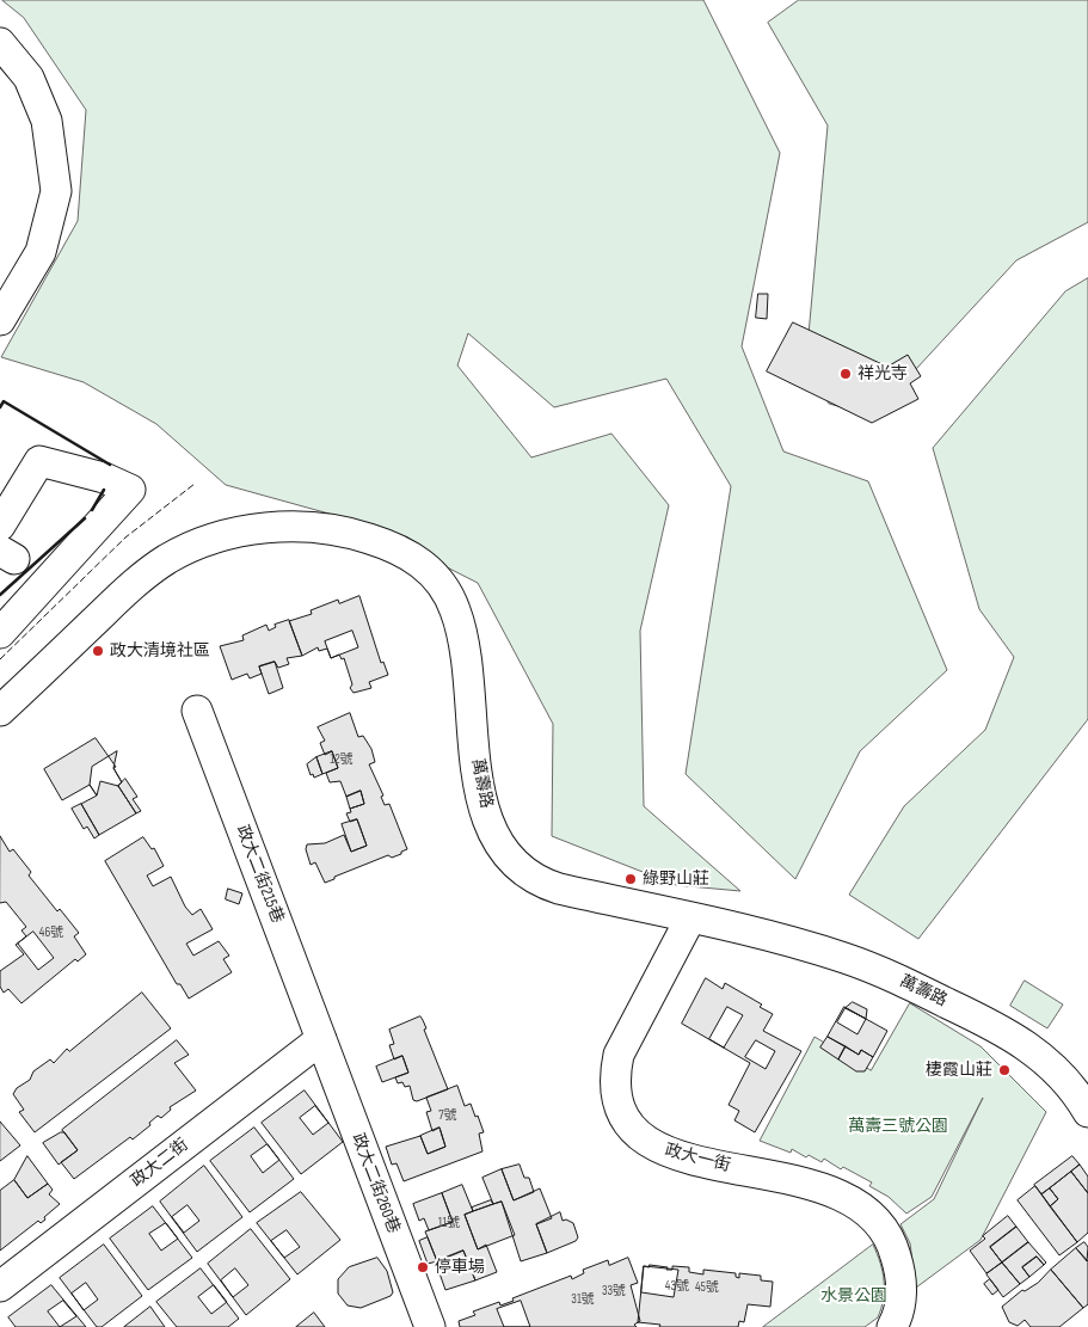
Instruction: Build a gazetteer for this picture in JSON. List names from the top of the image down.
{
  "streets": {
    "street": [
      "萬壽路",
      "政大二街215巷",
      "政大一街",
      "政大二街",
      "政大二街260巷"
    ]
  },
  "crossings": [
    ["萬壽路", "政大一街"],
    ["政大二街215巷", "政大二街"],
    ["政大二街215巷", "政大二街260巷"],
    ["政大二街", "政大二街260巷"]
  ],
  "parks": ["萬壽三號公園", "水景公園"],
  "places": [
    "祥光寺",
    "政大清境社區",
    "綠野山莊",
    "棲霞山莊",
    "停車場"
  ],
  "house_numbers": [
    "12號",
    "46號",
    "7號",
    "11號",
    "43號",
    "45號",
    "33號",
    "31號"
  ]
}
